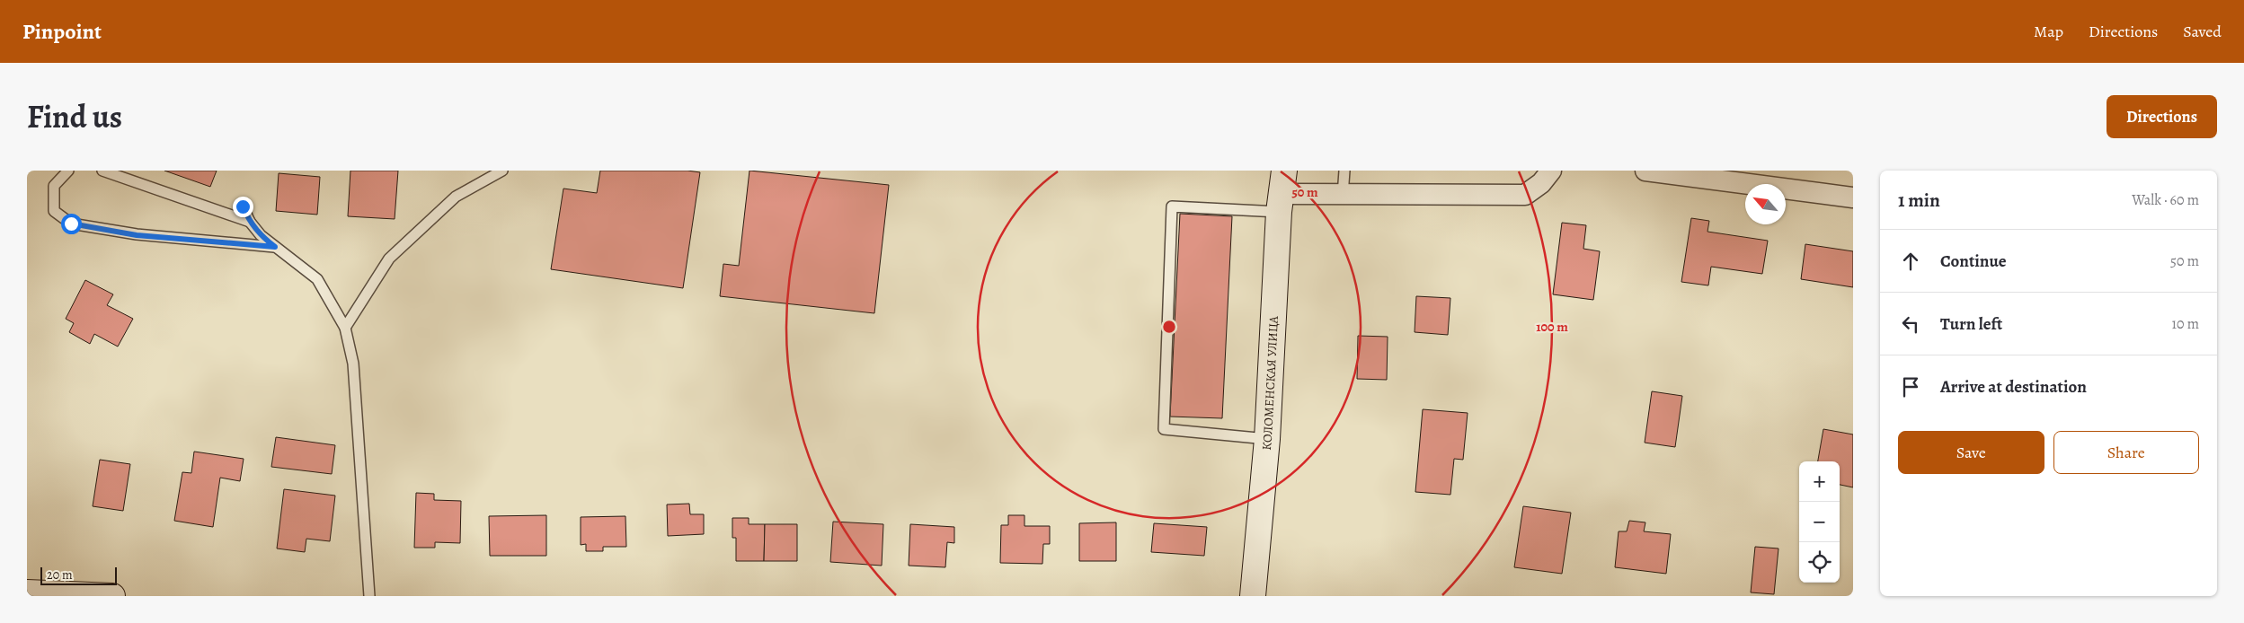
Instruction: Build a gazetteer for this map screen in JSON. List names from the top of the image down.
{
  "streets": {
    "street": ["КОЛОМЕНСКАЯ УЛИЦА"]
  },
  "scale_bar": "20 m",
  "north": "top left",
  "page": {
    "header": "Pinpoint",
    "nav": ["Map", "Directions", "Saved"],
    "title": "Find us",
    "buttons": [
      "Directions",
      ["Save", "Share"]
    ],
    "heading": ["1 min", "Walk · 60 m"],
    "list": [
      ["Continue", "50 m"],
      ["Turn left", "10 m"],
      "Arrive at destination"
    ],
    "map_buttons": ["+", "−"],
    "scale": "20 m"
  },
  "rings": ["50 m", "100 m"]
}
